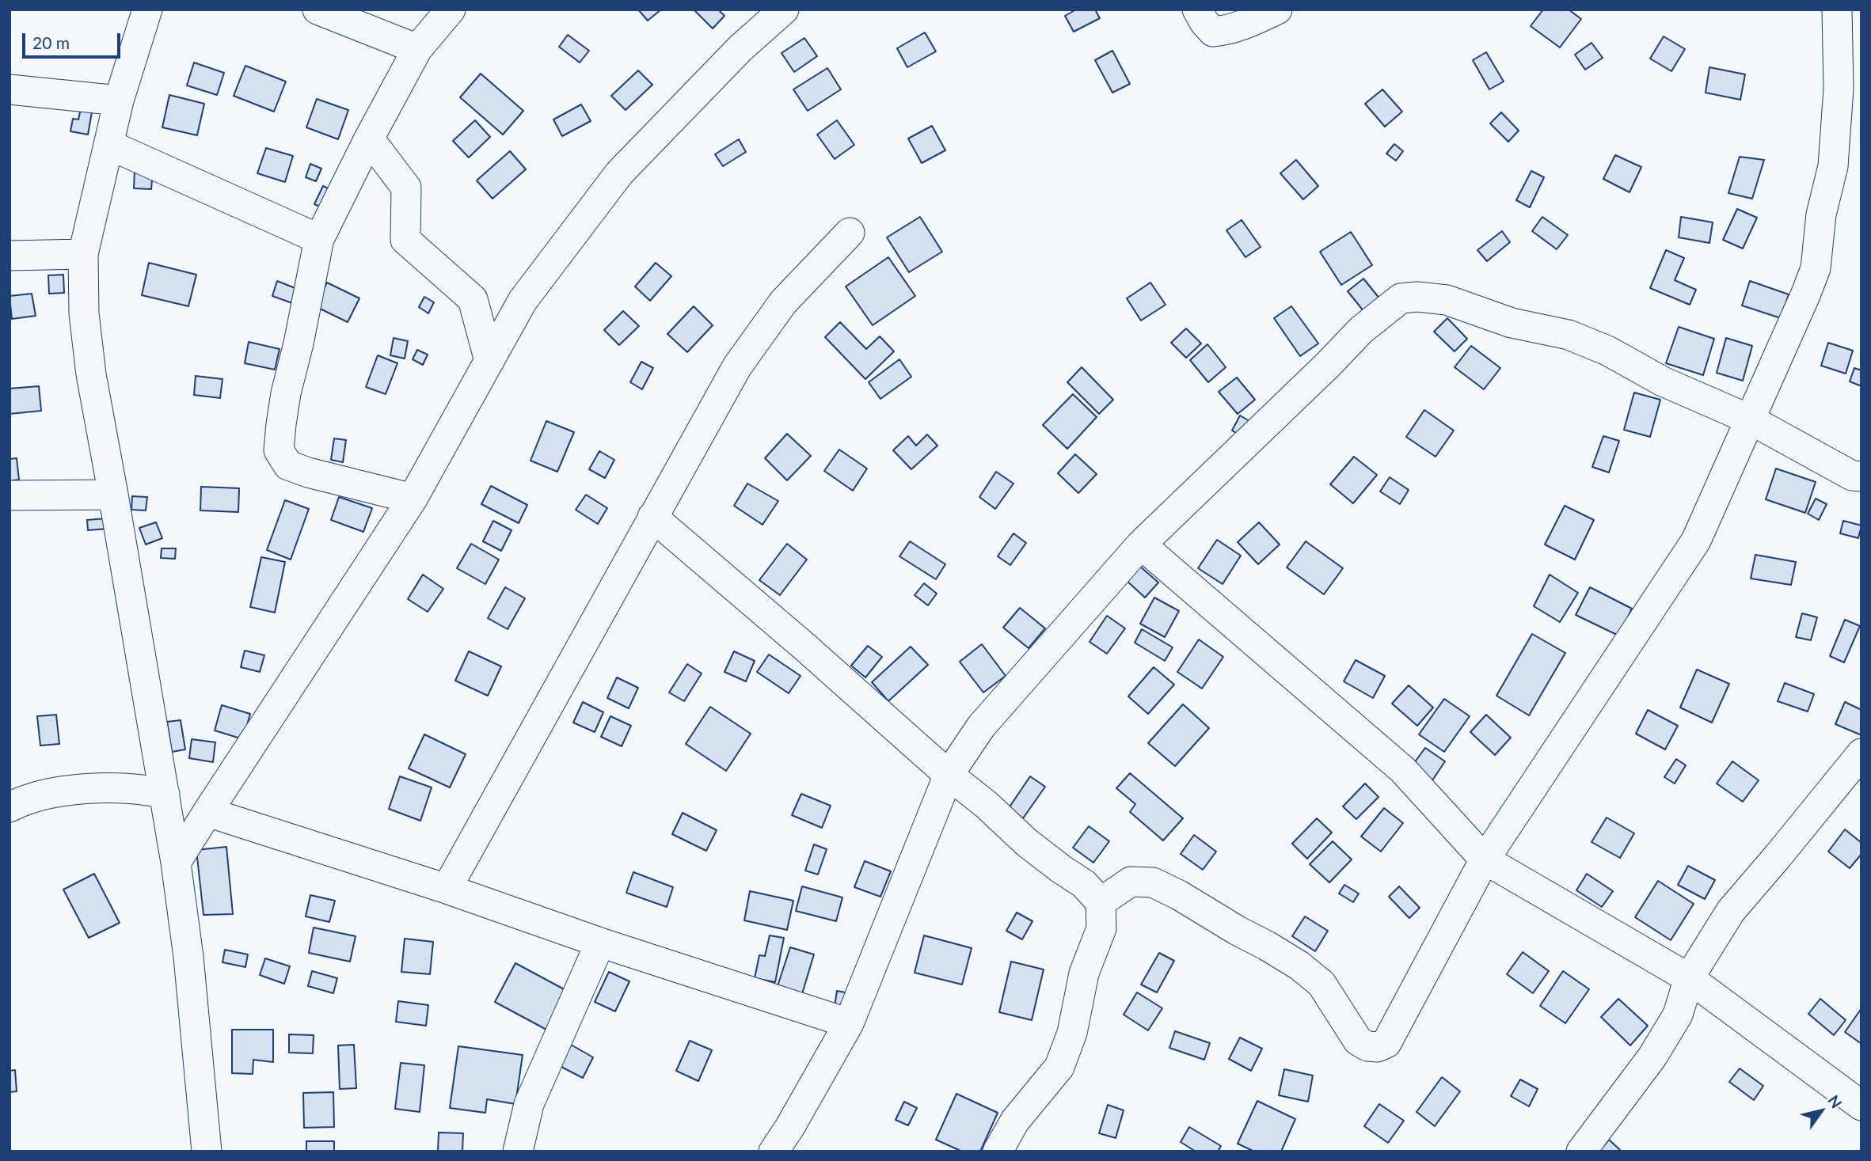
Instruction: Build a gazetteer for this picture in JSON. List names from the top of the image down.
{
  "scale_bar": "20 m",
  "north": "top right"
}
